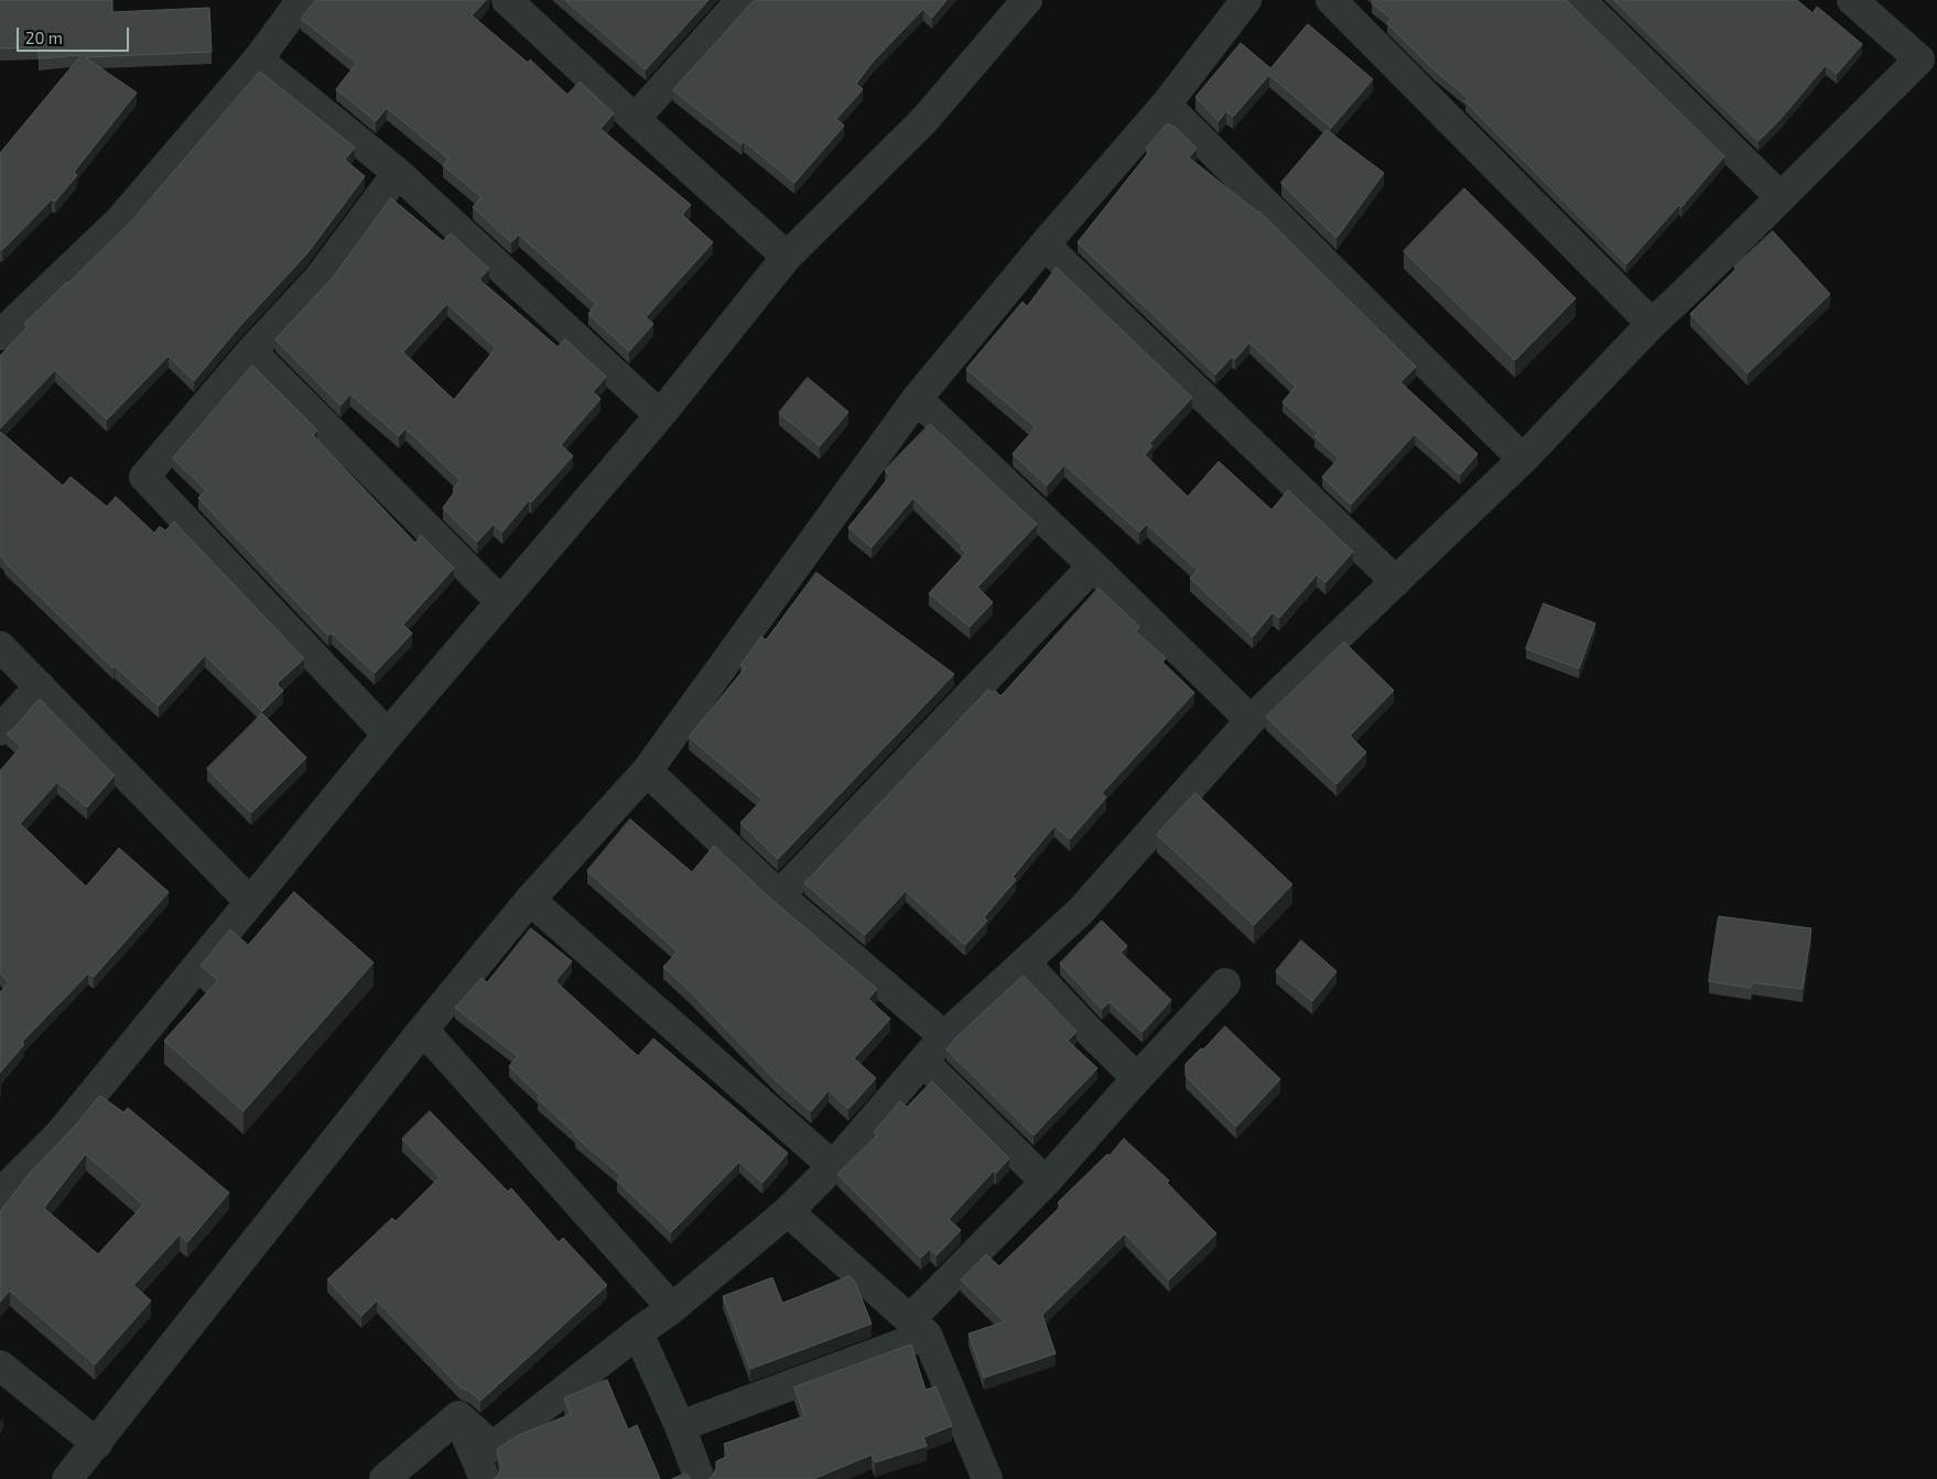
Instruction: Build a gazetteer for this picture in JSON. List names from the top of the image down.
{
  "scale_bar": "20 m"
}
